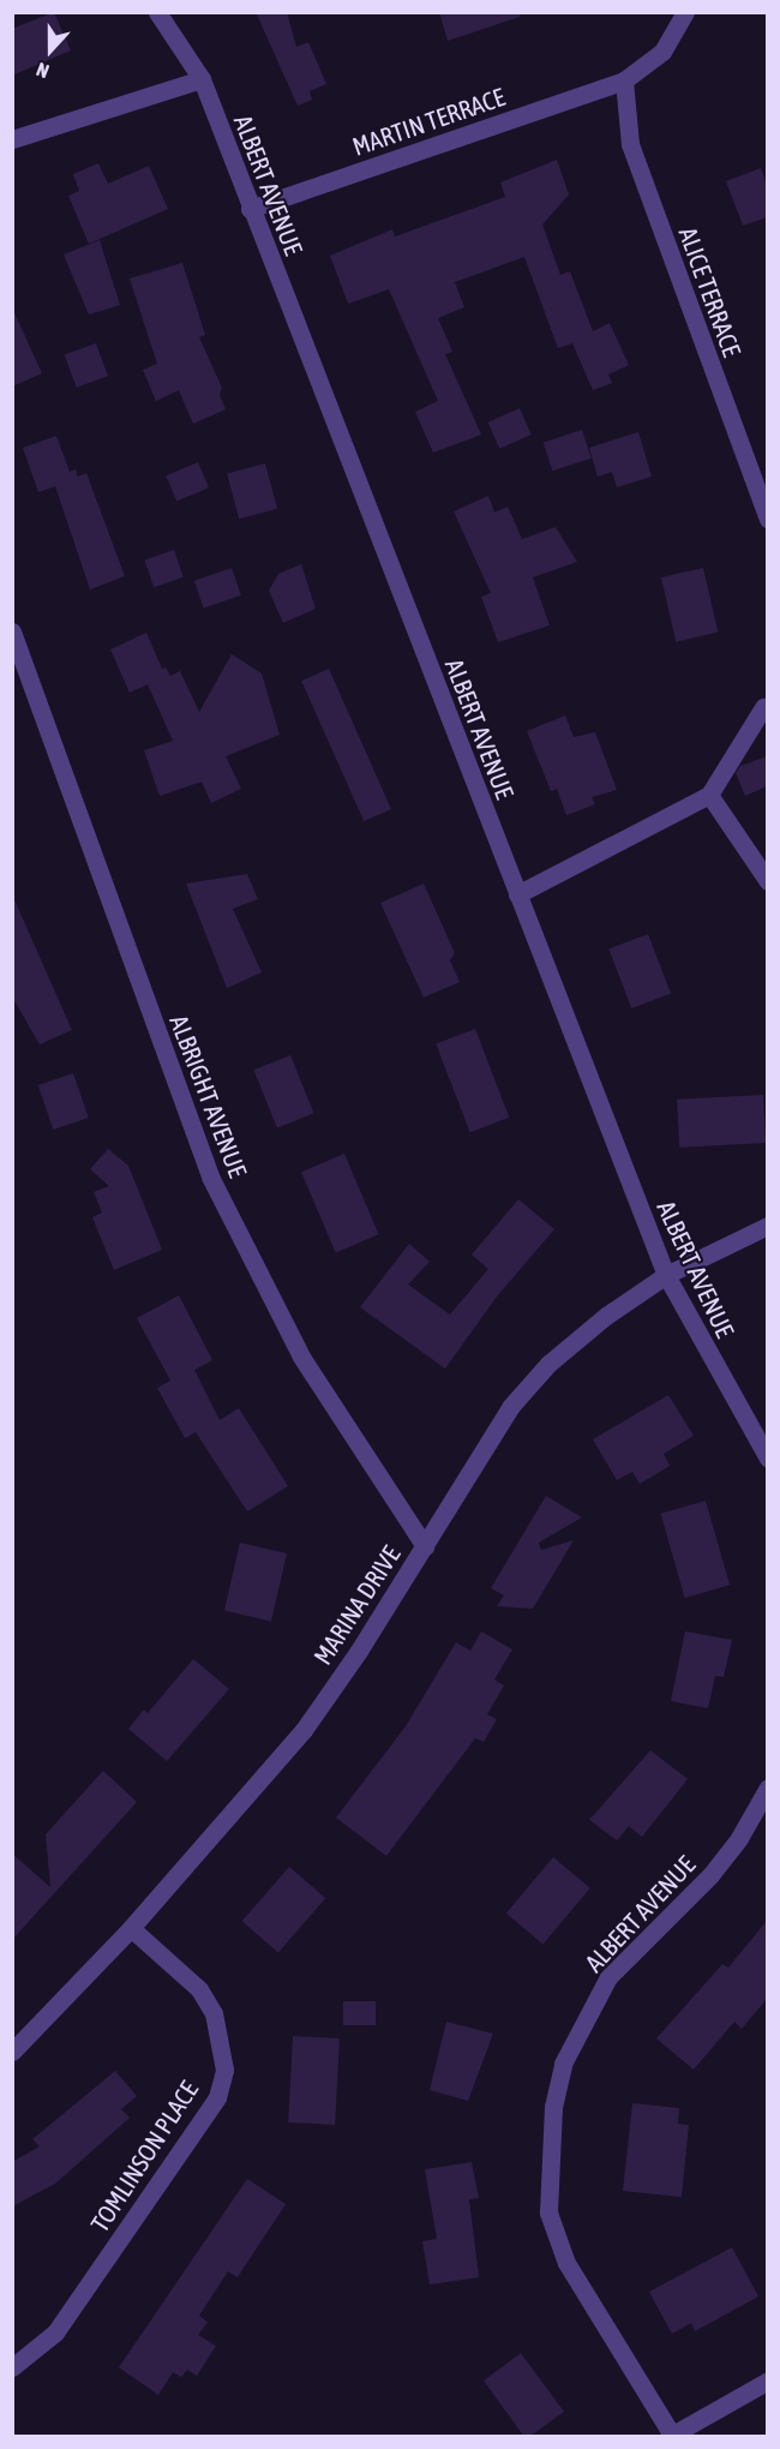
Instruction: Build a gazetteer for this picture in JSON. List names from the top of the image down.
{
  "streets": {
    "street": [
      "MARTIN TERRACE",
      "ALBERT AVENUE",
      "ALICE TERRACE",
      "ALBRIGHT AVENUE",
      "MARINA DRIVE",
      "TOMLINSON PLACE"
    ]
  },
  "crossings": [
    ["MARTIN TERRACE", "ALBERT AVENUE"],
    ["MARTIN TERRACE", "ALICE TERRACE"],
    ["ALBERT AVENUE", "MARINA DRIVE"],
    ["ALBRIGHT AVENUE", "MARINA DRIVE"],
    ["MARINA DRIVE", "TOMLINSON PLACE"]
  ],
  "north": "bottom"
}
